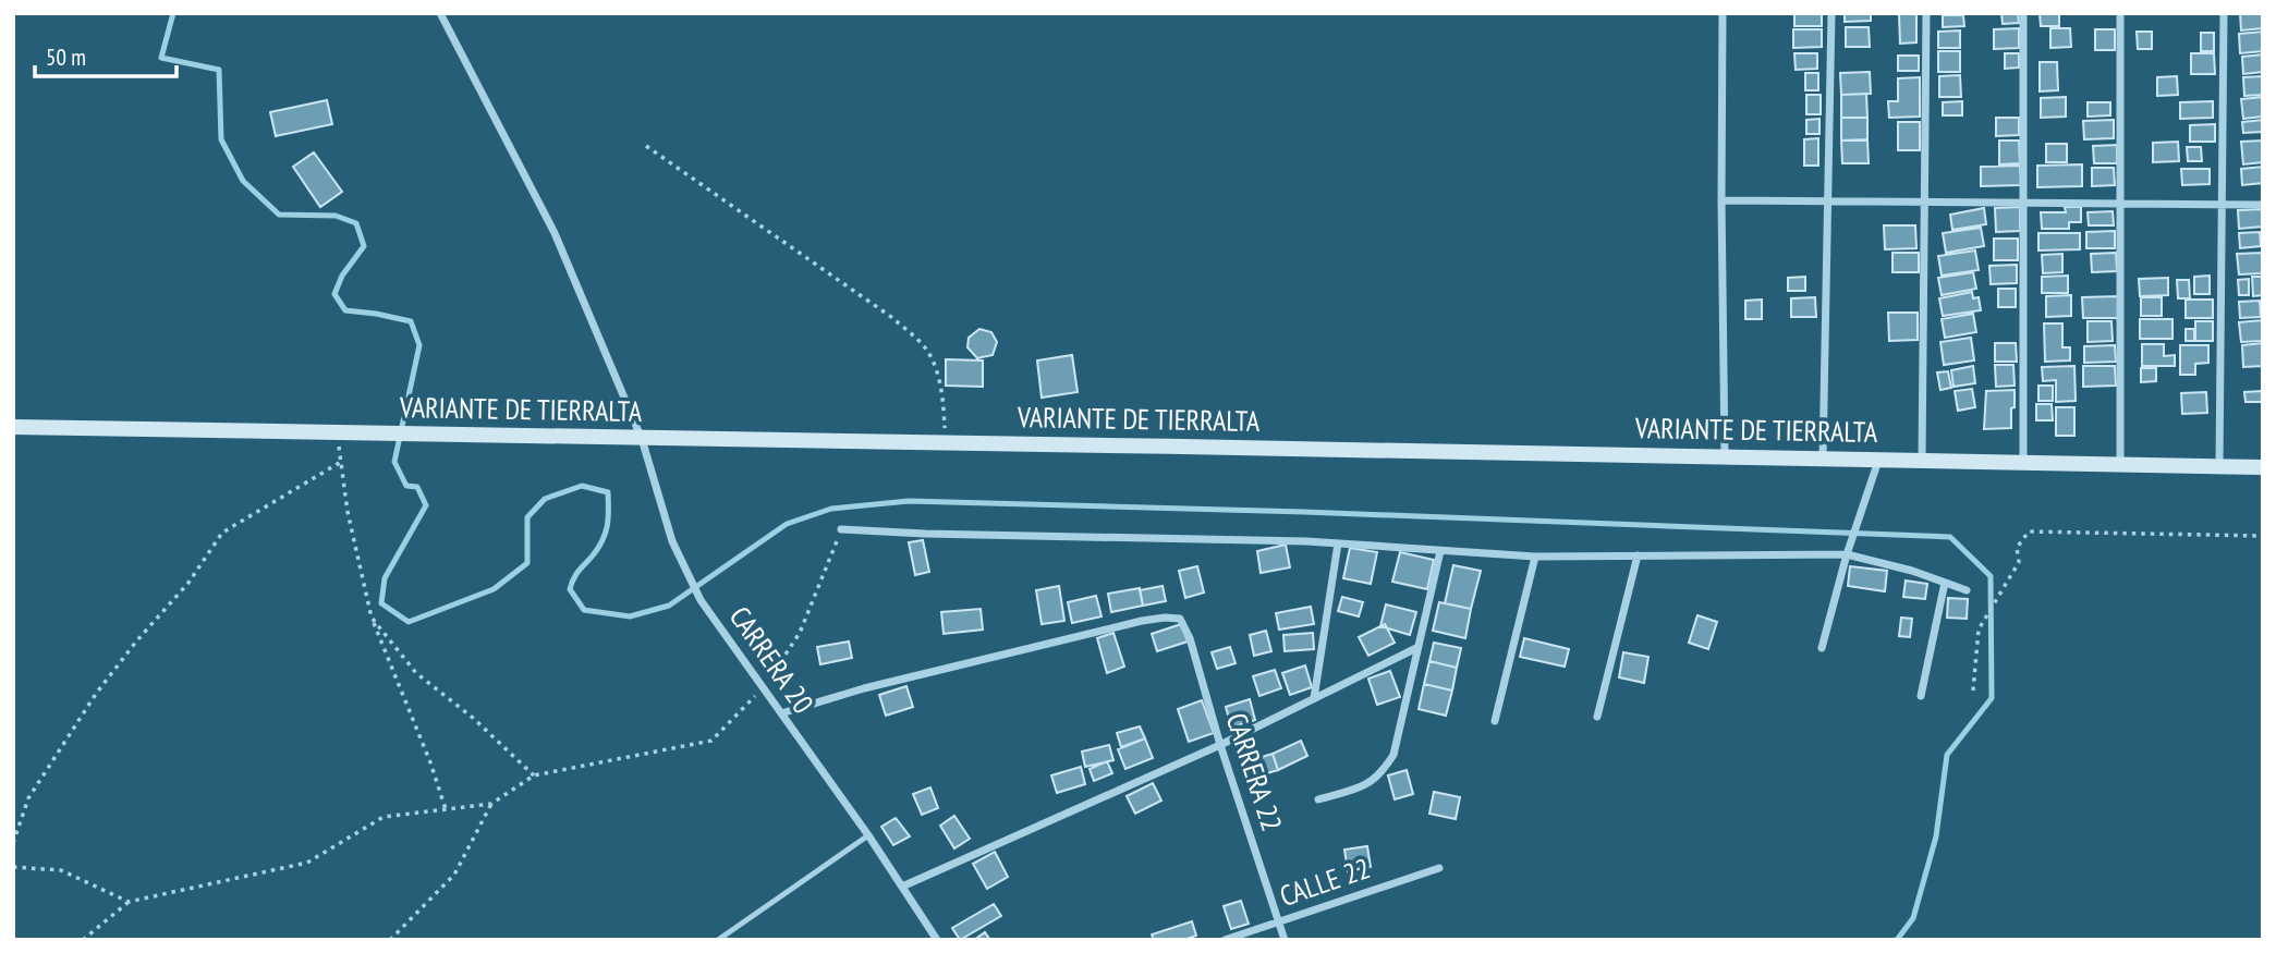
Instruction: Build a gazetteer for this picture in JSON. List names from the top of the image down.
{
  "streets": {
    "main road": ["VARIANTE DE TIERRALTA"],
    "street": ["CARRERA 20", "CARRERA 22", "CALLE 22"]
  },
  "crossings": [
    ["VARIANTE DE TIERRALTA", "CARRERA 20"],
    ["CARRERA 20", "CARRERA 22"],
    ["CARRERA 22", "CALLE 22"]
  ],
  "scale_bar": "50 m"
}
